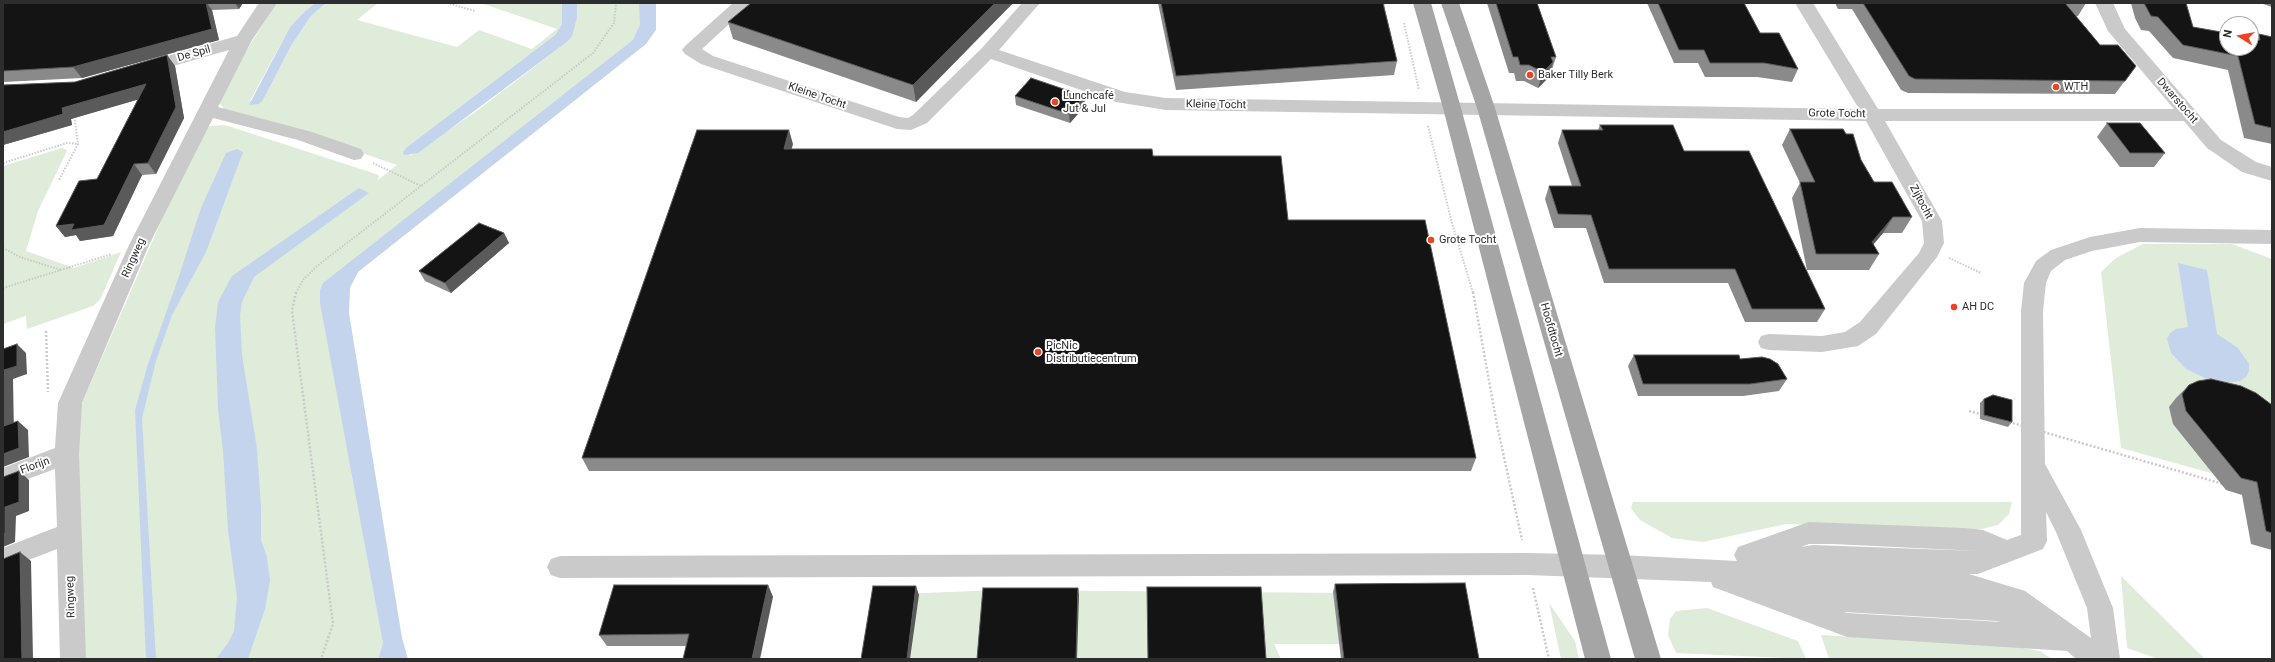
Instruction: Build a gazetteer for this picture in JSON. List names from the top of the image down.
{
  "streets": {
    "main road": ["Hoofdtocht"],
    "street": [
      "De Spil",
      "Kleine Tocht",
      "Dwarstocht",
      "Grote Tocht",
      "Zijtocht",
      "Ringweg",
      "Florijn"
    ]
  },
  "crossings": [
    ["De Spil", "Ringweg"],
    ["Kleine Tocht", "Grote Tocht"],
    ["Dwarstocht", "Grote Tocht"],
    ["Grote Tocht", "Zijtocht"],
    ["Grote Tocht", "Hoofdtocht"],
    ["Ringweg", "Florijn"]
  ],
  "places": [
    "Baker Tilly Berk",
    "WTH",
    "Lunchcafé Jut & Jul",
    "Grote Tocht",
    "AH DC",
    "PicNic Distributiecentrum"
  ],
  "north": "left"
}
